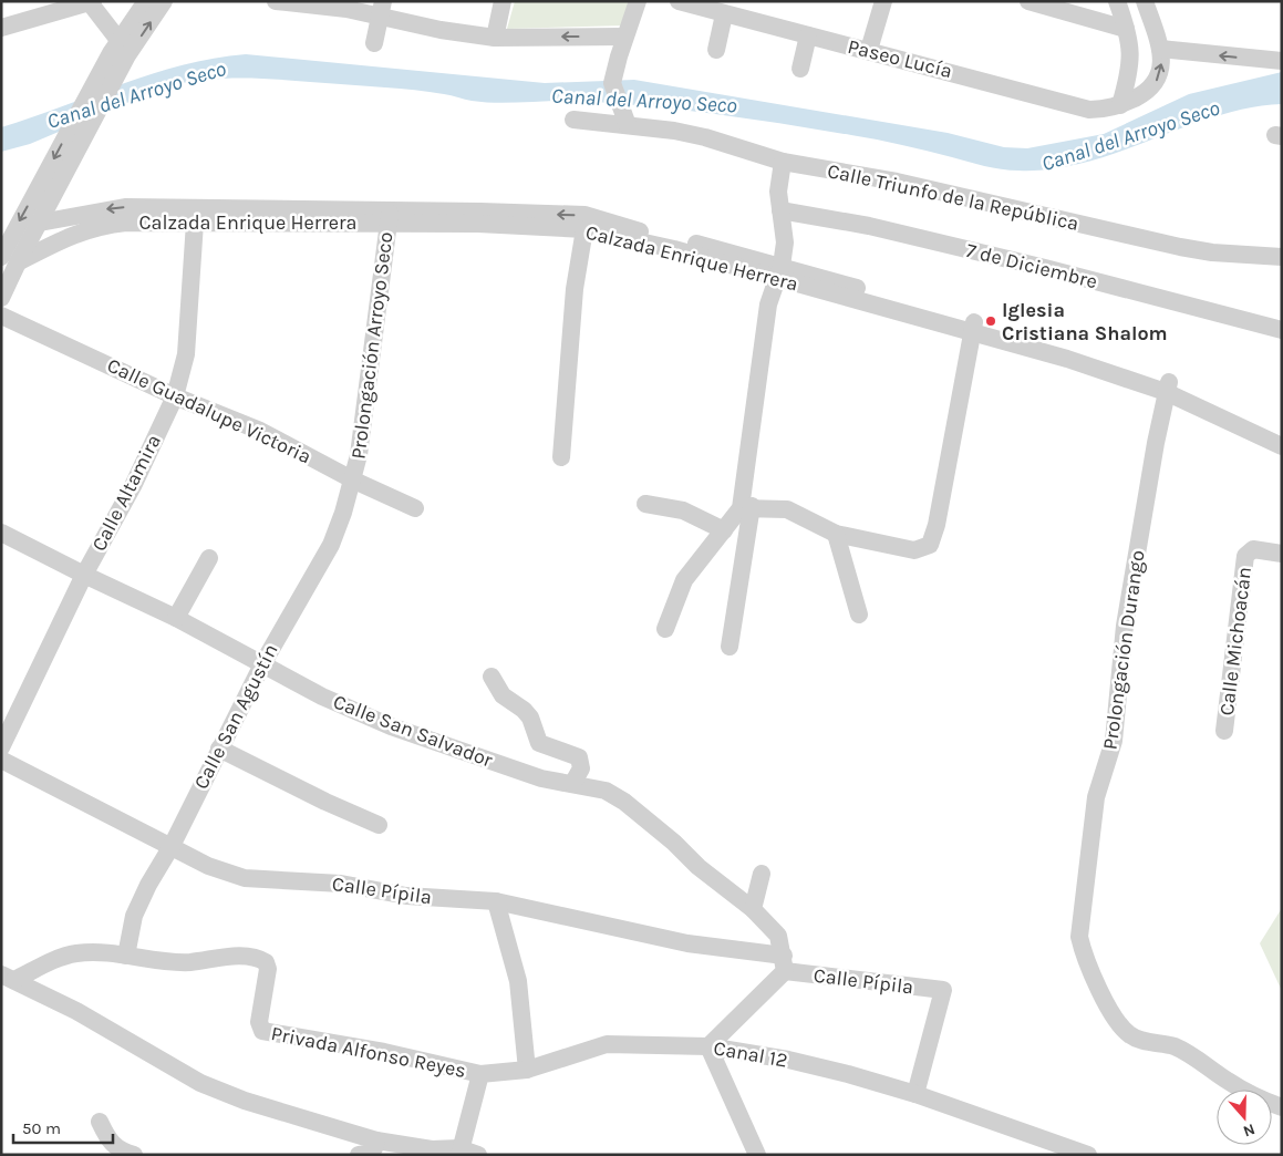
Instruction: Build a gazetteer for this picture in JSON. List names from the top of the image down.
{
  "streets": {
    "street": [
      "Paseo Lucía",
      "Calle Triunfo de la República",
      "Calzada Enrique Herrera",
      "7 de Diciembre",
      "Prolongación Arroyo Seco",
      "Calle Guadalupe Victoria",
      "Calle Altamira",
      "Calle Michoacán",
      "Prolongación Durango",
      "Calle San Agustín",
      "Calle San Salvador",
      "Calle Pípila",
      "Privada Alfonso Reyes",
      "Canal 12"
    ]
  },
  "crossings": [
    ["Calzada Enrique Herrera", "Prolongación Arroyo Seco"],
    ["Calzada Enrique Herrera", "Calle Altamira"],
    ["Calzada Enrique Herrera", "Prolongación Durango"],
    ["Prolongación Arroyo Seco", "Calle Guadalupe Victoria"],
    ["Prolongación Arroyo Seco", "Calle San Agustín"],
    ["Calle Guadalupe Victoria", "Calle Altamira"],
    ["Calle Guadalupe Victoria", "Calle San Agustín"],
    ["Calle Altamira", "Calle San Salvador"],
    ["Calle San Agustín", "Calle San Salvador"],
    ["Calle San Agustín", "Calle Pípila"],
    ["Calle San Agustín", "Privada Alfonso Reyes"],
    ["Calle San Salvador", "Calle Pípila"],
    ["Calle Pípila", "Canal 12"],
    ["Privada Alfonso Reyes", "Canal 12"]
  ],
  "water": ["Canal del Arroyo Seco"],
  "places": ["Iglesia Cristiana Shalom"],
  "scale_bar": "50 m",
  "north": "bottom"
}
